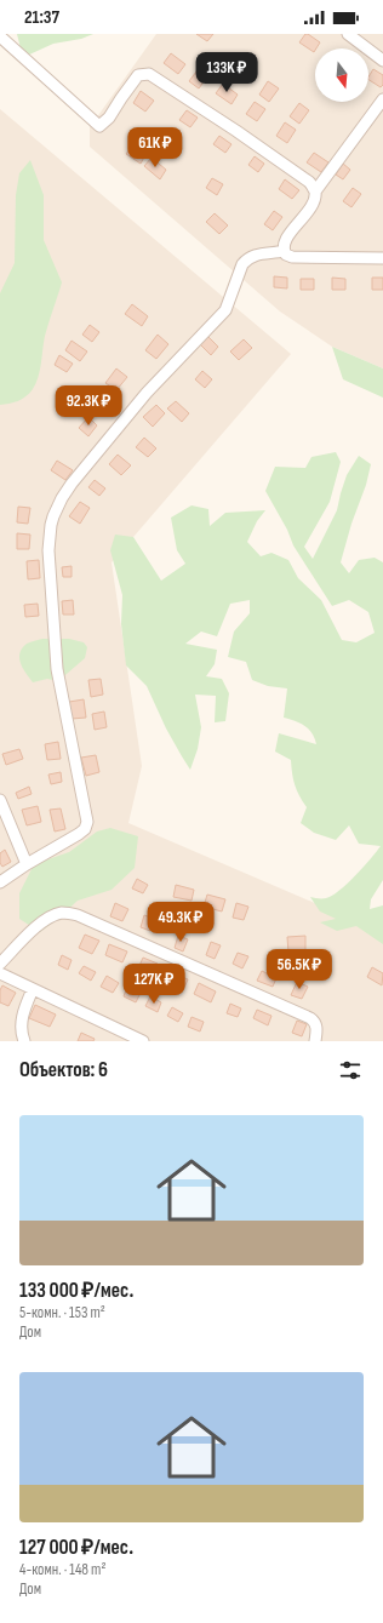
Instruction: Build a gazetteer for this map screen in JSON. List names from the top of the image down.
{
  "north": "bottom",
  "page": {
    "status": "21:37",
    "price": [
      "133K ₽",
      "61K ₽",
      "92.3K ₽",
      "49.3K ₽",
      "56.5K ₽",
      "127K ₽"
    ],
    "heading": "Объектов: 6",
    "list": [
      {
        "name": "133 000 ₽/мес.",
        "note": "5-комн. · 153 m² · Дом"
      },
      {
        "name": "127 000 ₽/мес.",
        "note": "4-комн. · 148 m² · Дом"
      }
    ]
  }
}
